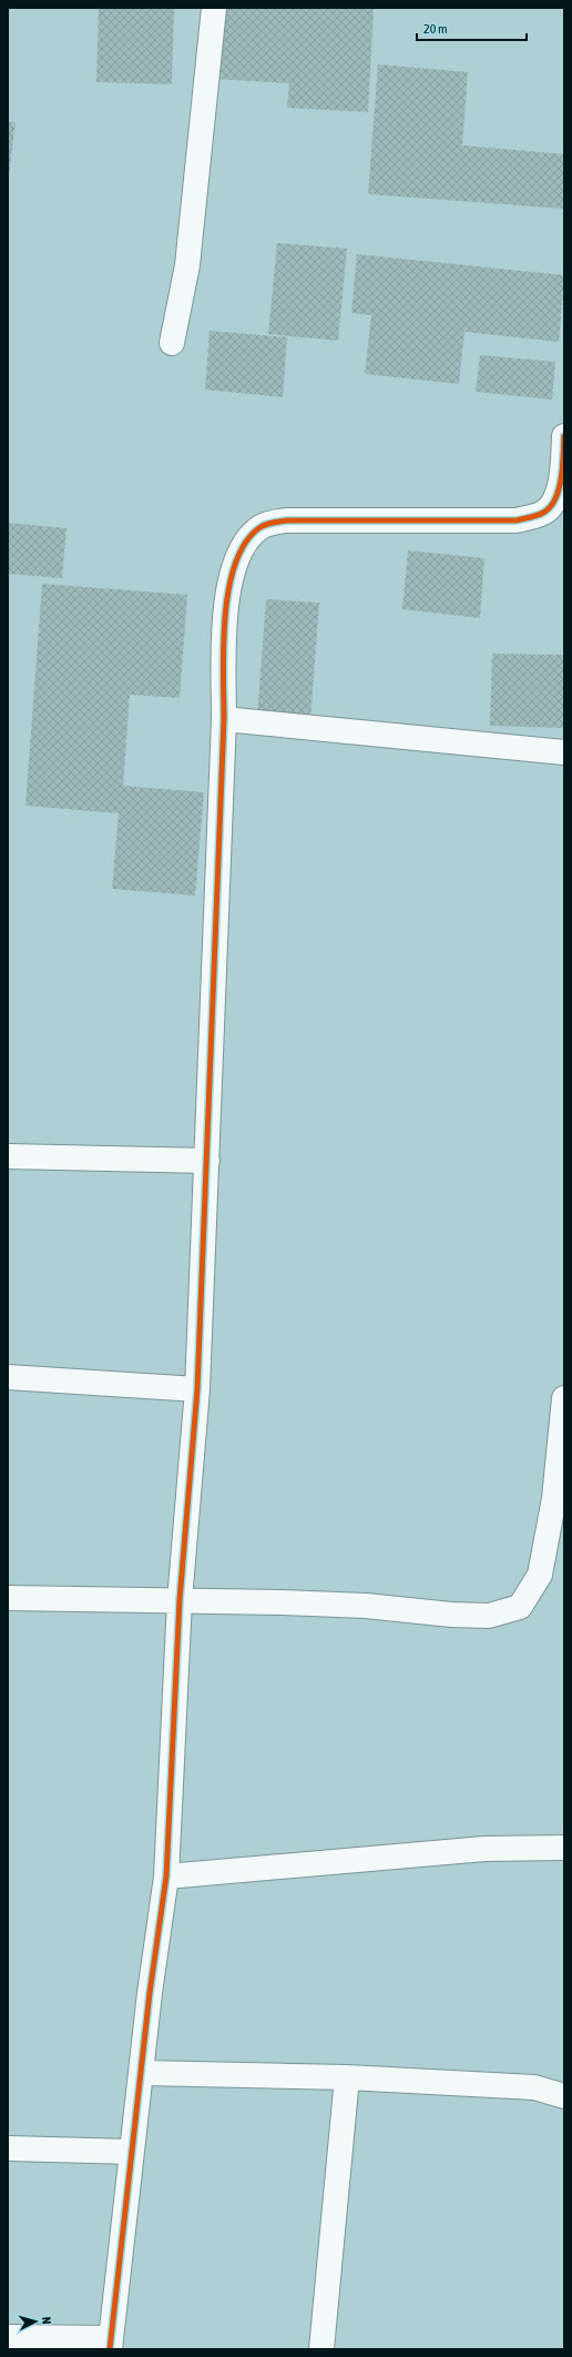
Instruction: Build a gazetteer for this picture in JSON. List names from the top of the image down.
{
  "scale_bar": "20 m",
  "north": "right"
}
